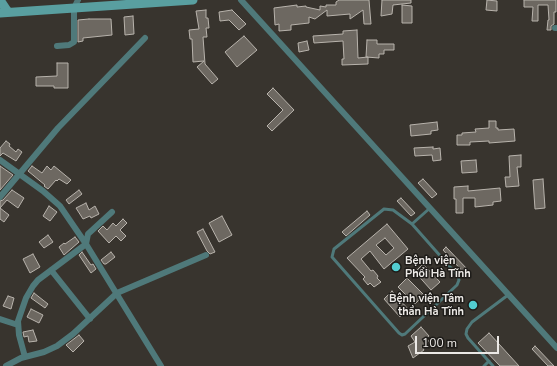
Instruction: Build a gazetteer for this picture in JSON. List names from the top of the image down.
{
  "places": ["Bệnh viện Phổi Hà Tĩnh", "Bệnh viện Tâm thần Hà Tĩnh"],
  "scale_bar": "100 m"
}
